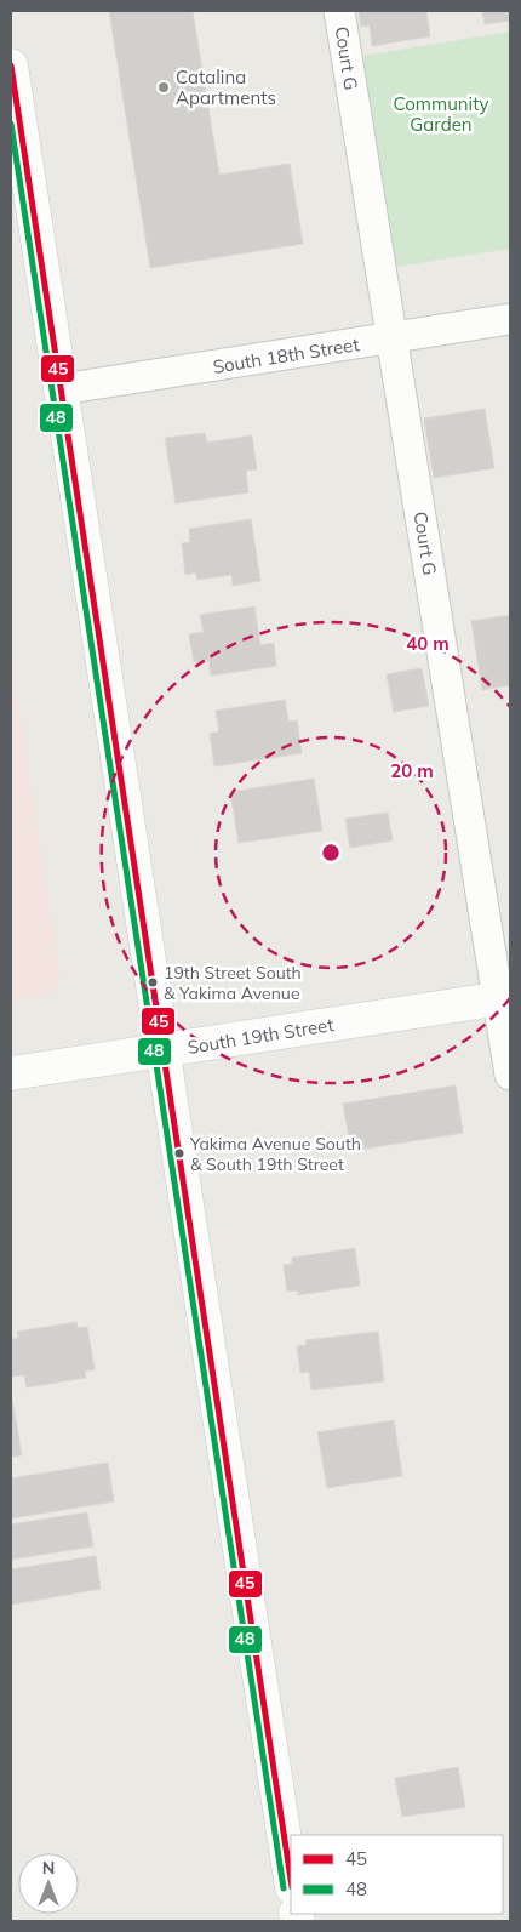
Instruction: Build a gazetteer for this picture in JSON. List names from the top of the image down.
{
  "streets": {
    "main road": ["South 19th Street"],
    "street": ["Court G", "South 18th Street"]
  },
  "crossings": [
    ["Court G", "South 18th Street"],
    ["Court G", "South 19th Street"]
  ],
  "parks": ["Community Garden"],
  "places": ["Catalina Apartments", "19th Street South & Yakima Avenue", "Yakima Avenue South & South 19th Street"],
  "lines": ["transit line 45", "transit line 48"],
  "legend": ["45", "48"],
  "north": "top",
  "rings": ["40 m", "20 m"]
}
